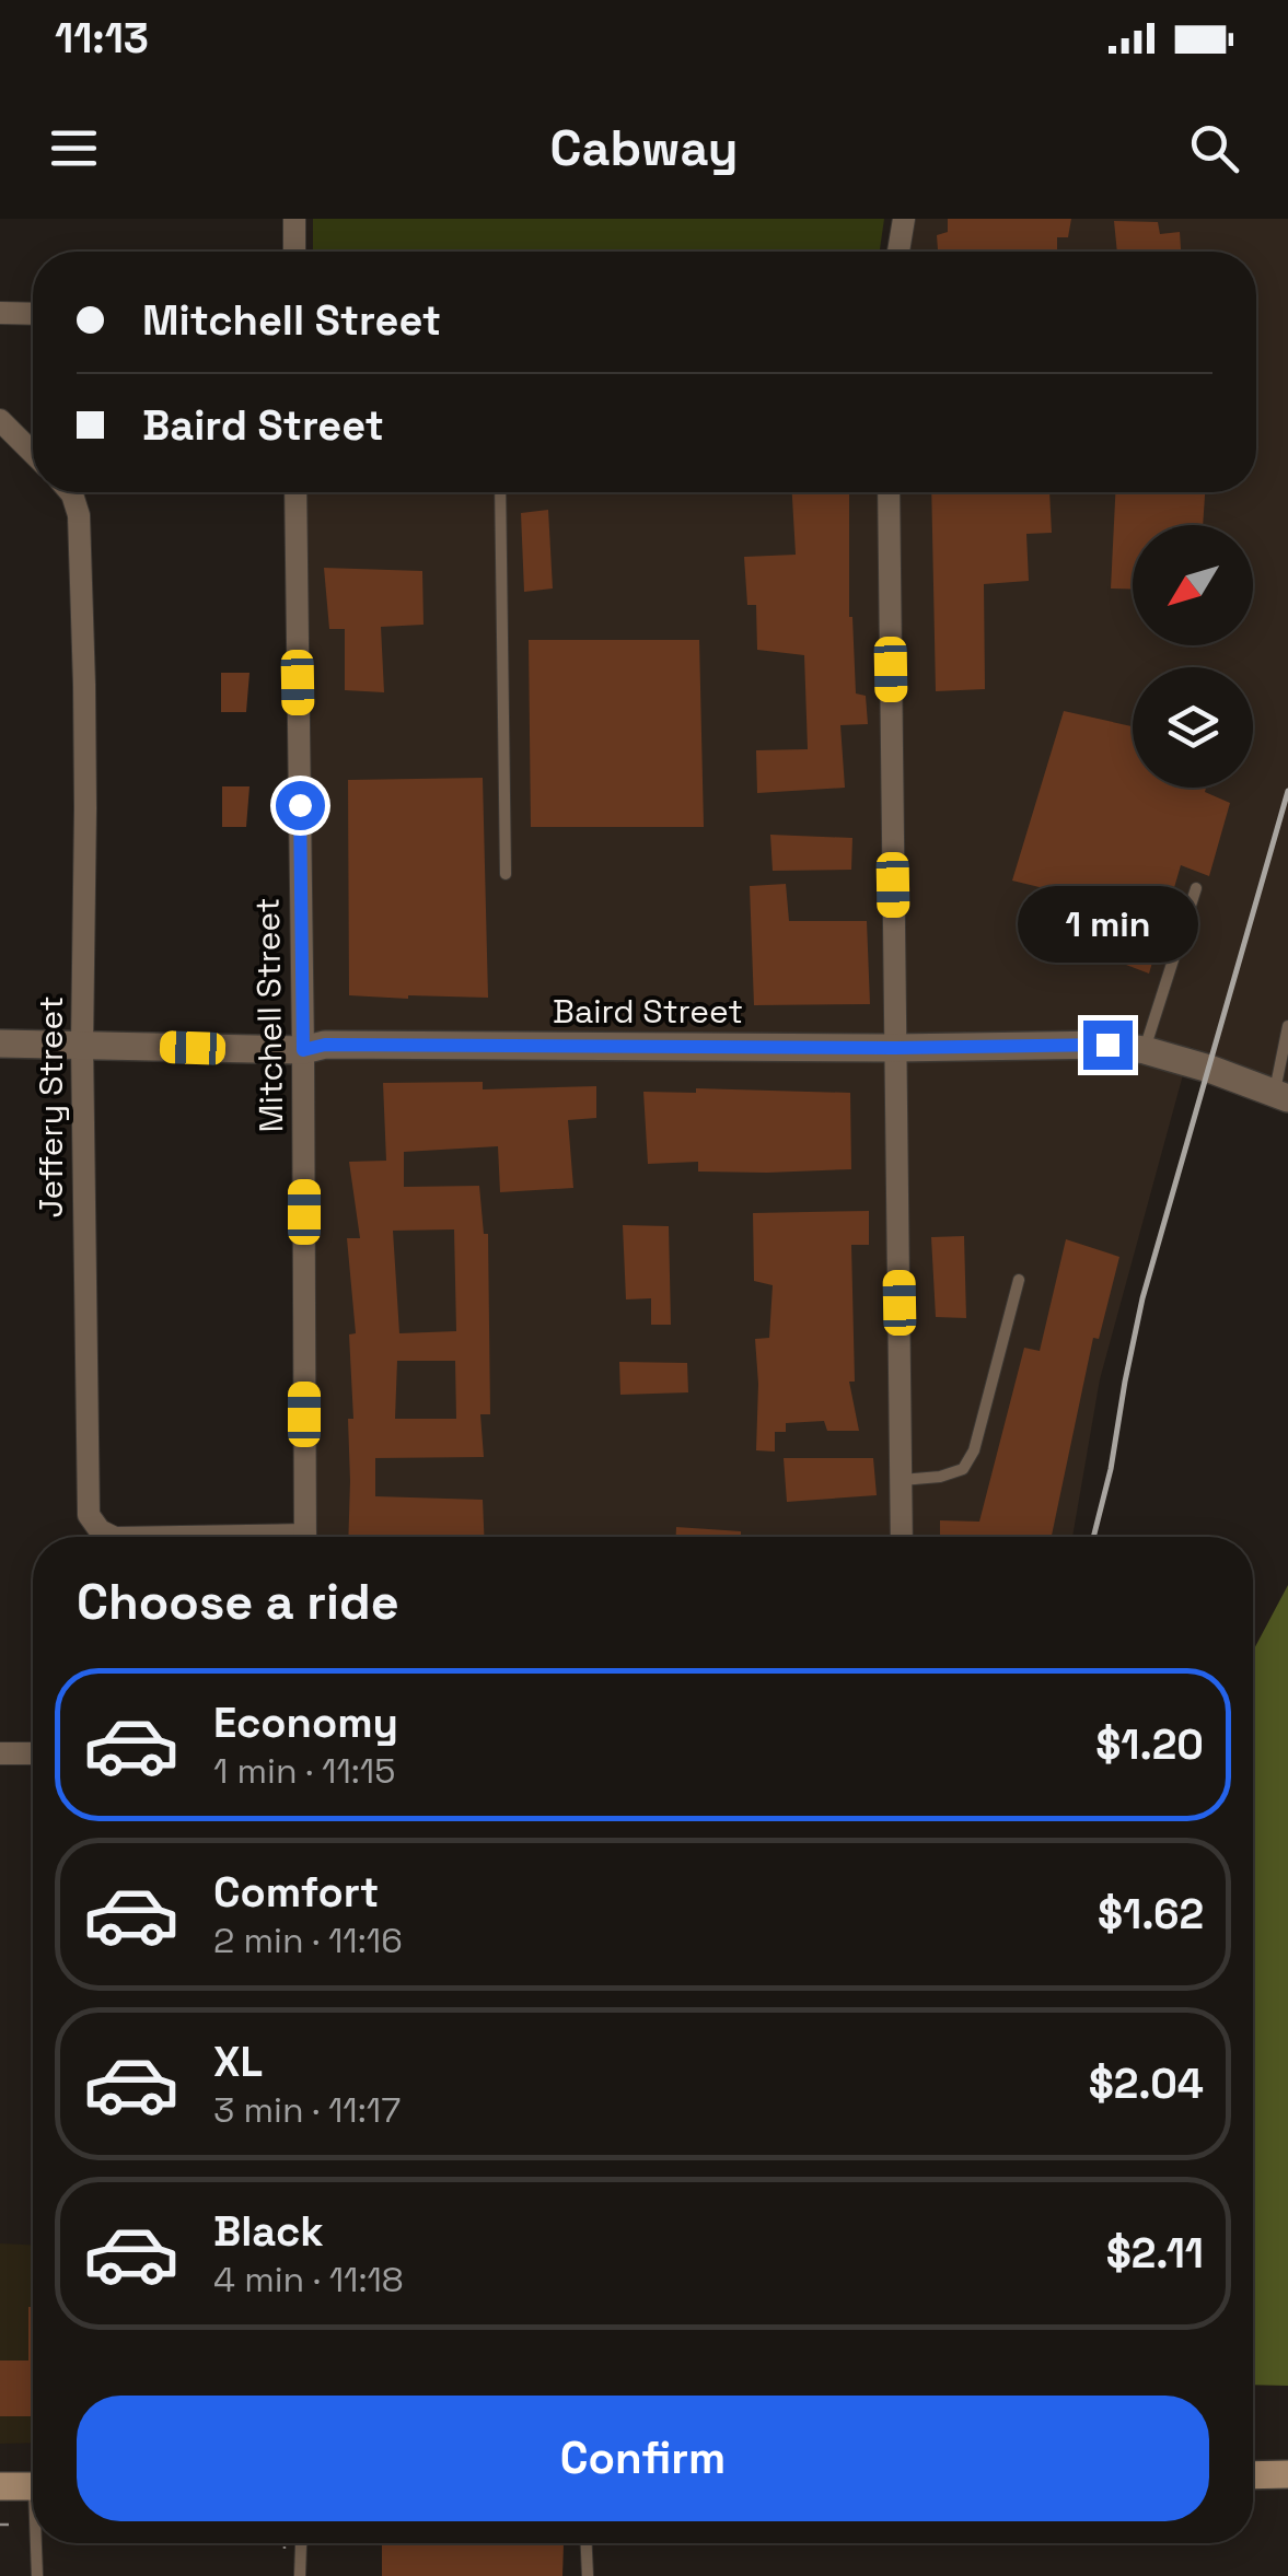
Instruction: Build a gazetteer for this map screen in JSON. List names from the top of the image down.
{
  "streets": {
    "street": ["Baird Street", "Mitchell Street", "Jeffery Street"]
  },
  "crossings": [
    ["Baird Street", "Mitchell Street"],
    ["Baird Street", "Jeffery Street"]
  ],
  "north": "bottom left",
  "page": {
    "status": "11:13",
    "header": "Cabway",
    "banner": ["Mitchell Street", "Baird Street"],
    "bubble": "1 min",
    "heading": "Choose a ride",
    "list": [
      {
        "name": "Economy",
        "note": "1 min · 11:15",
        "value": "$1.20"
      },
      {
        "name": "Comfort",
        "note": "2 min · 11:16",
        "value": "$1.62"
      },
      {
        "name": "XL",
        "note": "3 min · 11:17",
        "value": "$2.04"
      },
      {
        "name": "Black",
        "note": "4 min · 11:18",
        "value": "$2.11"
      }
    ],
    "buttons": "Confirm"
  }
}
